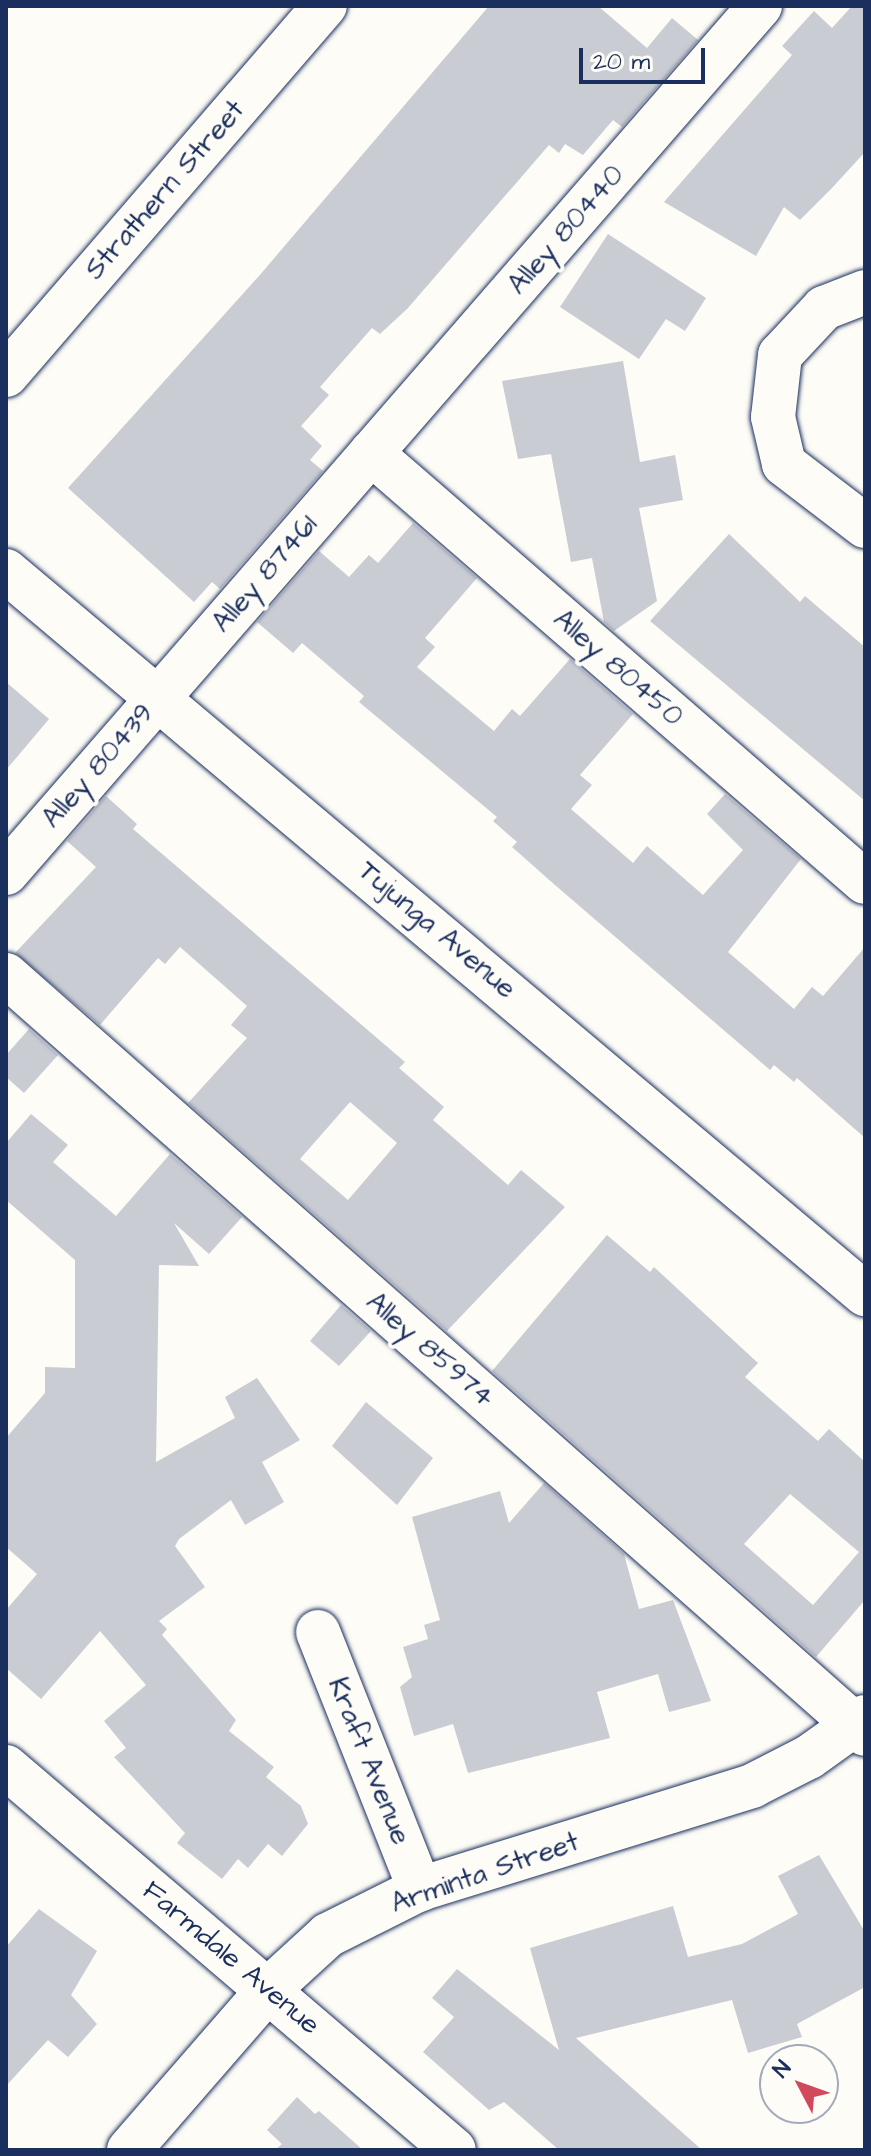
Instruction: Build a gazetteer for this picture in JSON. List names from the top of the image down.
{
  "streets": {
    "street": [
      "Strathern Street",
      "Alley 80440",
      "Alley 87461",
      "Alley 80450",
      "Alley 80439",
      "Tujunga Avenue",
      "Alley 85974",
      "Kraft Avenue",
      "Arminta Street",
      "Farmdale Avenue"
    ]
  },
  "crossings": [
    ["Alley 80440", "Alley 87461"],
    ["Alley 80440", "Alley 80450"],
    ["Alley 87461", "Alley 80450"],
    ["Alley 87461", "Alley 80439"],
    ["Alley 87461", "Tujunga Avenue"],
    ["Alley 80439", "Tujunga Avenue"],
    ["Alley 85974", "Arminta Street"],
    ["Kraft Avenue", "Arminta Street"],
    ["Arminta Street", "Farmdale Avenue"]
  ],
  "scale_bar": "20 m",
  "north": "top left"
}
